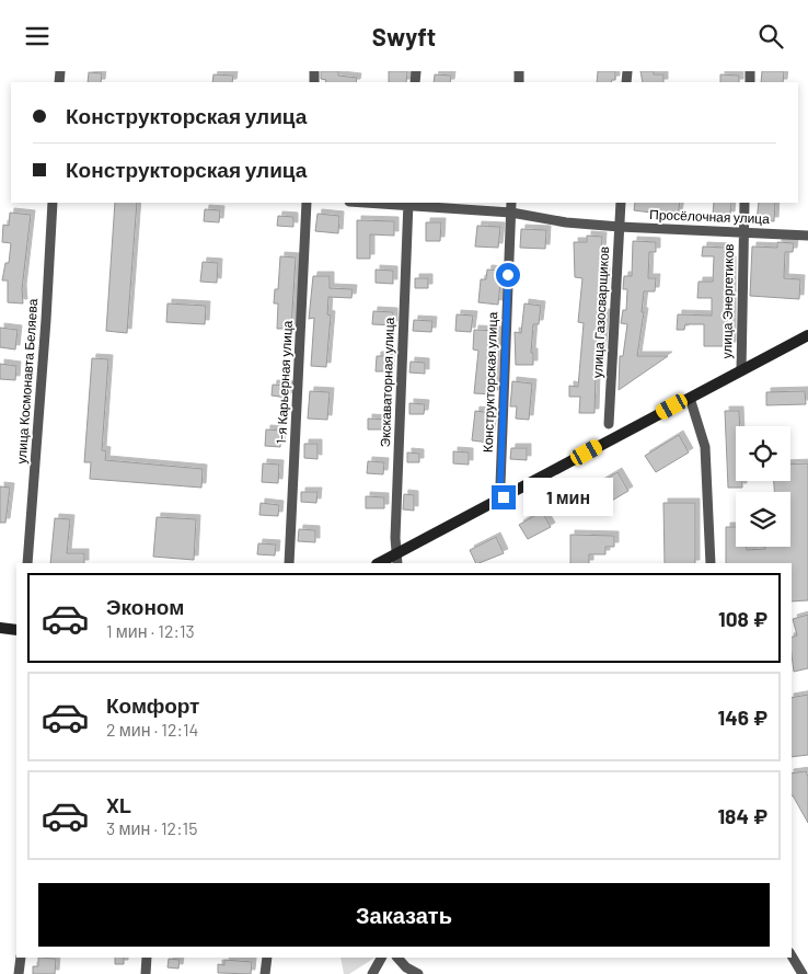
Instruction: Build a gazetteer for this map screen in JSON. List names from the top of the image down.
{
  "streets": {
    "street": [
      "Просёлочная улица",
      "улица Энергетиков",
      "улица Газосварщиков",
      "улица Космонавта Беляева",
      "1-я Карьерная улица",
      "Экскаваторная улица",
      "Конструкторская улица"
    ]
  },
  "crossings": [
    ["Просёлочная улица", "улица Энергетиков"],
    ["Просёлочная улица", "улица Газосварщиков"],
    ["Просёлочная улица", "Экскаваторная улица"],
    ["Просёлочная улица", "Конструкторская улица"]
  ],
  "page": {
    "header": "Swyft",
    "banner": ["Конструкторская улица", "Конструкторская улица"],
    "bubble": "1 мин",
    "list": [
      {
        "name": "Эконом",
        "note": "1 мин · 12:13",
        "value": "108 ₽"
      },
      {
        "name": "Комфорт",
        "note": "2 мин · 12:14",
        "value": "146 ₽"
      },
      {
        "name": "XL",
        "note": "3 мин · 12:15",
        "value": "184 ₽"
      }
    ],
    "buttons": "Заказать"
  }
}
